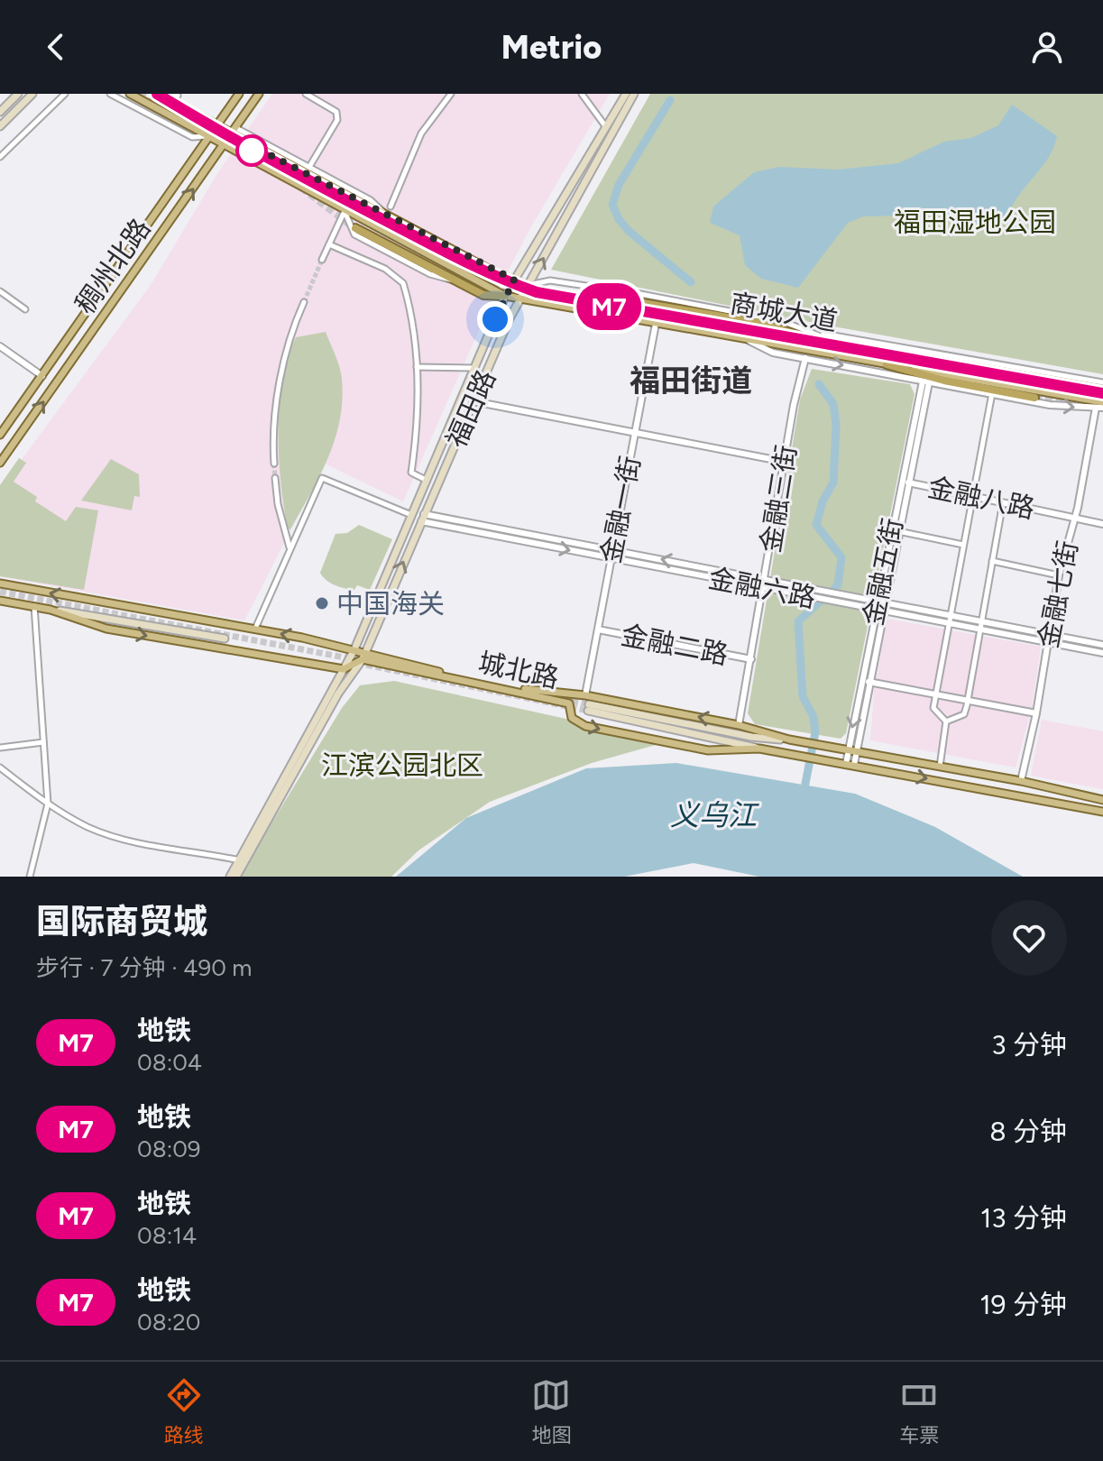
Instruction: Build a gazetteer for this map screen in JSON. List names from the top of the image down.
{
  "streets": {
    "main road": [
      "稠州北路",
      "商城大道",
      "福田路",
      "城北路"
    ],
    "street": [
      "金融八路",
      "金融三街",
      "金融一街",
      "金融五街",
      "金融六路",
      "金融七街",
      "金融二路"
    ]
  },
  "crossings": [
    ["稠州北路", "商城大道"],
    ["商城大道", "福田路"],
    ["商城大道", "金融一街"],
    ["商城大道", "金融七街"],
    ["福田路", "金融六路"],
    ["福田路", "城北路"],
    ["金融八路", "金融五街"],
    ["金融八路", "金融七街"],
    ["金融三街", "金融六路"],
    ["金融三街", "金融二路"],
    ["金融三街", "城北路"],
    ["金融一街", "金融六路"],
    ["金融一街", "金融二路"],
    ["金融一街", "城北路"],
    ["金融五街", "金融六路"],
    ["金融五街", "城北路"],
    ["金融六路", "金融七街"],
    ["金融七街", "城北路"]
  ],
  "districts": ["福田街道"],
  "water": ["义乌江"],
  "parks": ["福田湿地公园", "江滨公园北区"],
  "places": ["中国海关"],
  "lines": ["metro line M7"],
  "page": {
    "header": "Metrio",
    "on_map": "M7",
    "heading": ["国际商贸城", "步行 · 7 分钟 · 490 m"],
    "list": [
      {
        "mark": "M7",
        "name": "地铁",
        "note": "08:04",
        "value": "3 分钟"
      },
      {
        "mark": "M7",
        "name": "地铁",
        "note": "08:09",
        "value": "8 分钟"
      },
      {
        "mark": "M7",
        "name": "地铁",
        "note": "08:14",
        "value": "13 分钟"
      },
      {
        "mark": "M7",
        "name": "地铁",
        "note": "08:20",
        "value": "19 分钟"
      }
    ],
    "tabs": ["路线", "地图", "车票"]
  }
}
